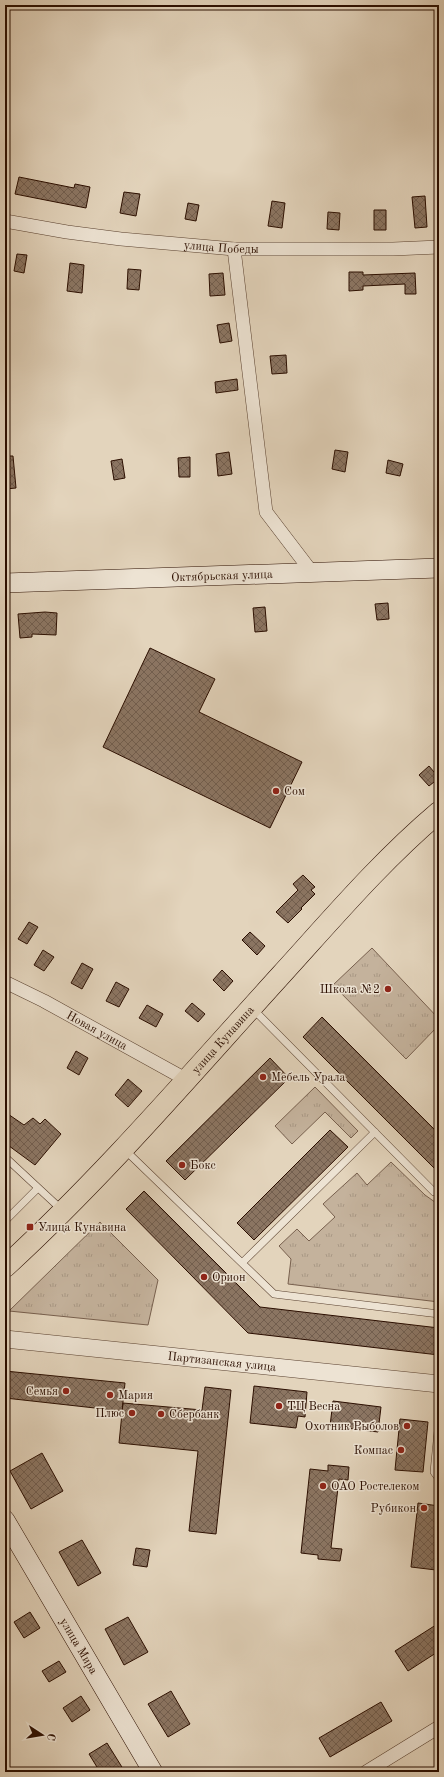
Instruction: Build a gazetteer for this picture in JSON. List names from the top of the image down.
{
  "streets": {
    "main road": ["Октябрьская улица", "улица Кунавина", "улица Мира"],
    "street": ["улица Победы", "Новая улица", "Партизанская улица"]
  },
  "crossings": [
    ["Новая улица", "улица Кунавина"]
  ],
  "places": {
    "other": [
      "Сом",
      "Школа №2",
      "Мебель Урала",
      "Бокс",
      "Орион",
      "Семья",
      "Мария",
      "ТЦ Весна",
      "Плюс",
      "Сбербанк",
      "Охотник Рыболов",
      "Компас",
      "ОАО Ростелеком",
      "Рубикон"
    ],
    "transit": ["Улица Кунавина"]
  },
  "north": "right"
}
